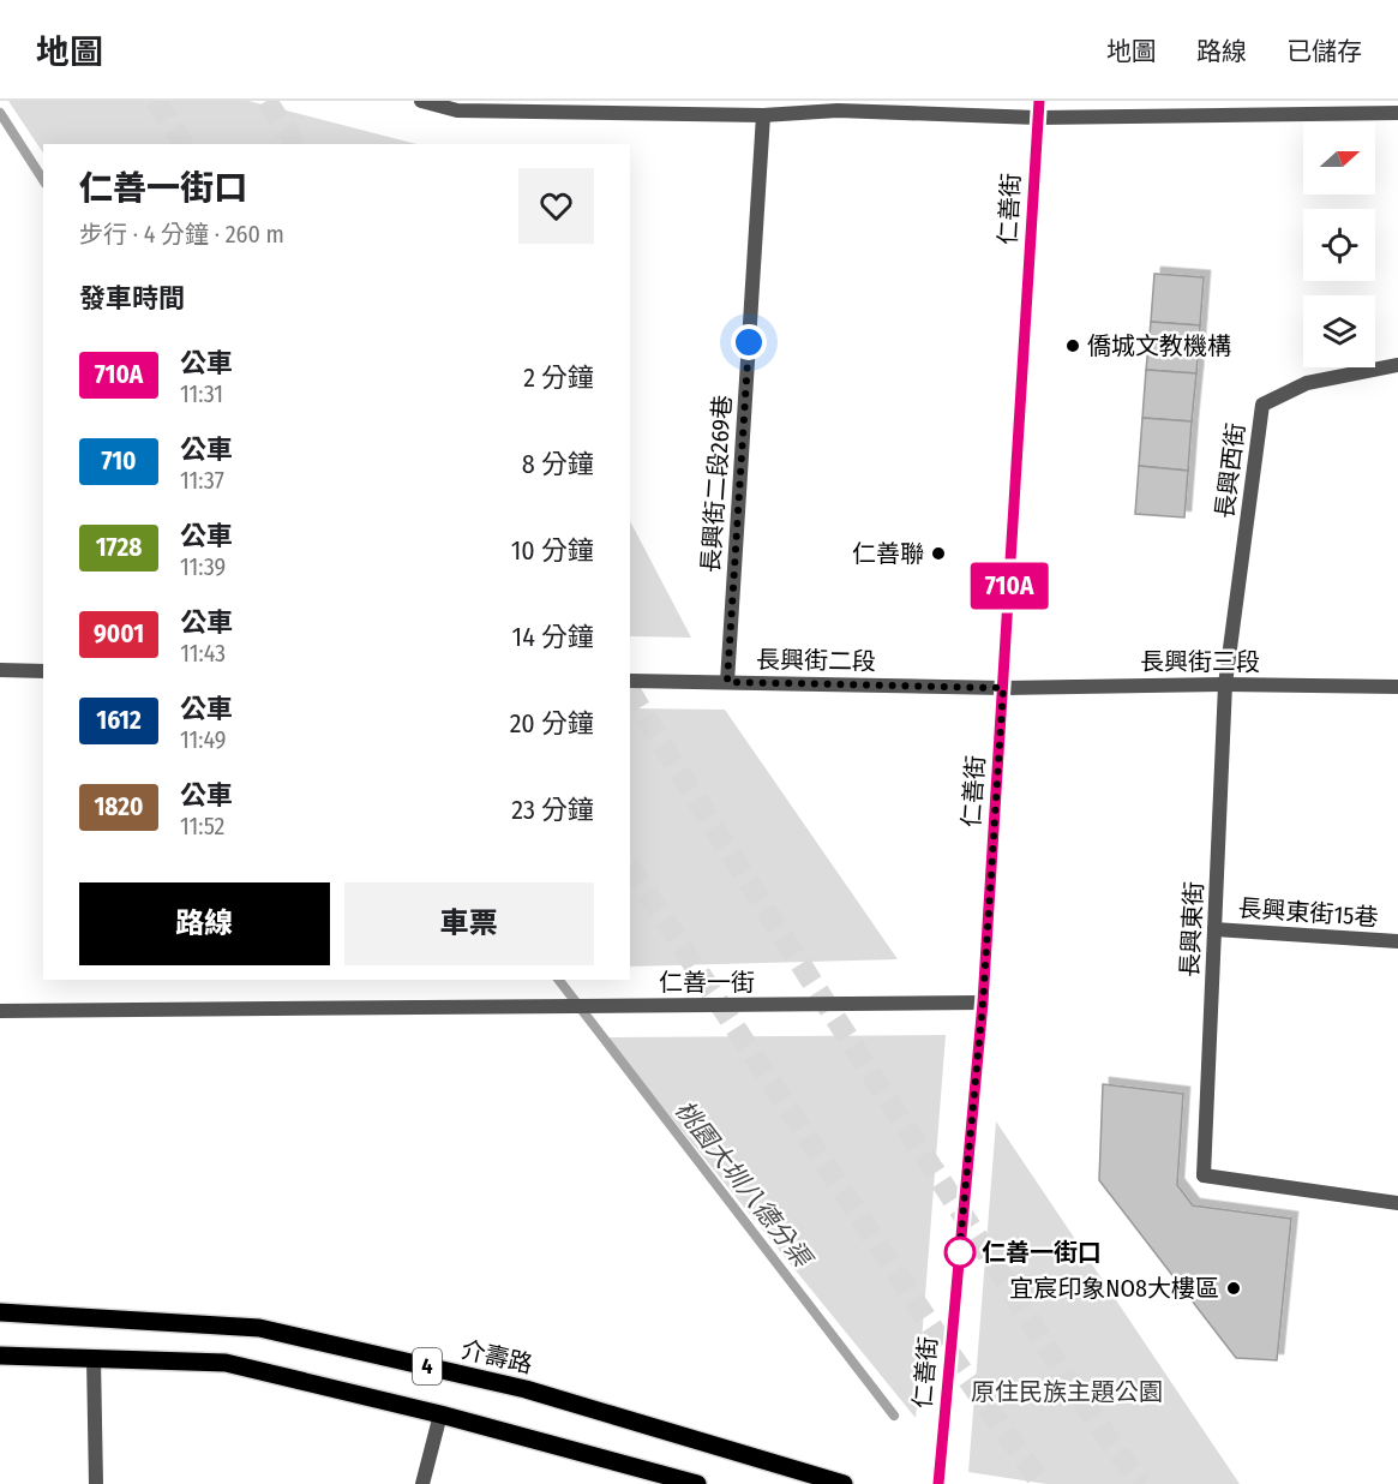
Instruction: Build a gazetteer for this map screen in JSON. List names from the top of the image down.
{
  "streets": {
    "main road": ["介壽路", "4"],
    "street": [
      "仁善街",
      "長興西街",
      "長興街二段269巷",
      "長興街二段",
      "長興街三段",
      "長興東街15巷",
      "長興東街",
      "仁善一街"
    ]
  },
  "crossings": [
    ["仁善街", "長興街二段"],
    ["仁善街", "長興街三段"],
    ["仁善街", "仁善一街"],
    ["長興西街", "長興街三段"],
    ["長興西街", "長興東街"],
    ["長興街二段269巷", "長興街二段"],
    ["長興街二段", "長興街三段"],
    ["長興街三段", "長興東街"],
    ["長興東街15巷", "長興東街"]
  ],
  "water": ["桃園大圳八德分渠"],
  "parks": ["原住民族主題公園"],
  "places": [
    "僑城文教機構",
    "仁善聯",
    "仁善一街口",
    "宜宸印象NO8大樓區"
  ],
  "lines": ["bus line 710A"],
  "north": "right",
  "page": {
    "header": "地圖",
    "nav": ["地圖", "路線", "已儲存"],
    "on_map": "710A",
    "heading": [
      ["仁善一街口", "步行 · 4 分鐘 · 260 m"],
      "發車時間"
    ],
    "list": [
      {
        "mark": "710A",
        "name": "公車",
        "note": "11:31",
        "value": "2 分鐘"
      },
      {
        "mark": "710",
        "name": "公車",
        "note": "11:37",
        "value": "8 分鐘"
      },
      {
        "mark": "1728",
        "name": "公車",
        "note": "11:39",
        "value": "10 分鐘"
      },
      {
        "mark": "9001",
        "name": "公車",
        "note": "11:43",
        "value": "14 分鐘"
      },
      {
        "mark": "1612",
        "name": "公車",
        "note": "11:49",
        "value": "20 分鐘"
      },
      {
        "mark": "1820",
        "name": "公車",
        "note": "11:52",
        "value": "23 分鐘"
      }
    ],
    "buttons": ["路線", "車票"]
  }
}
